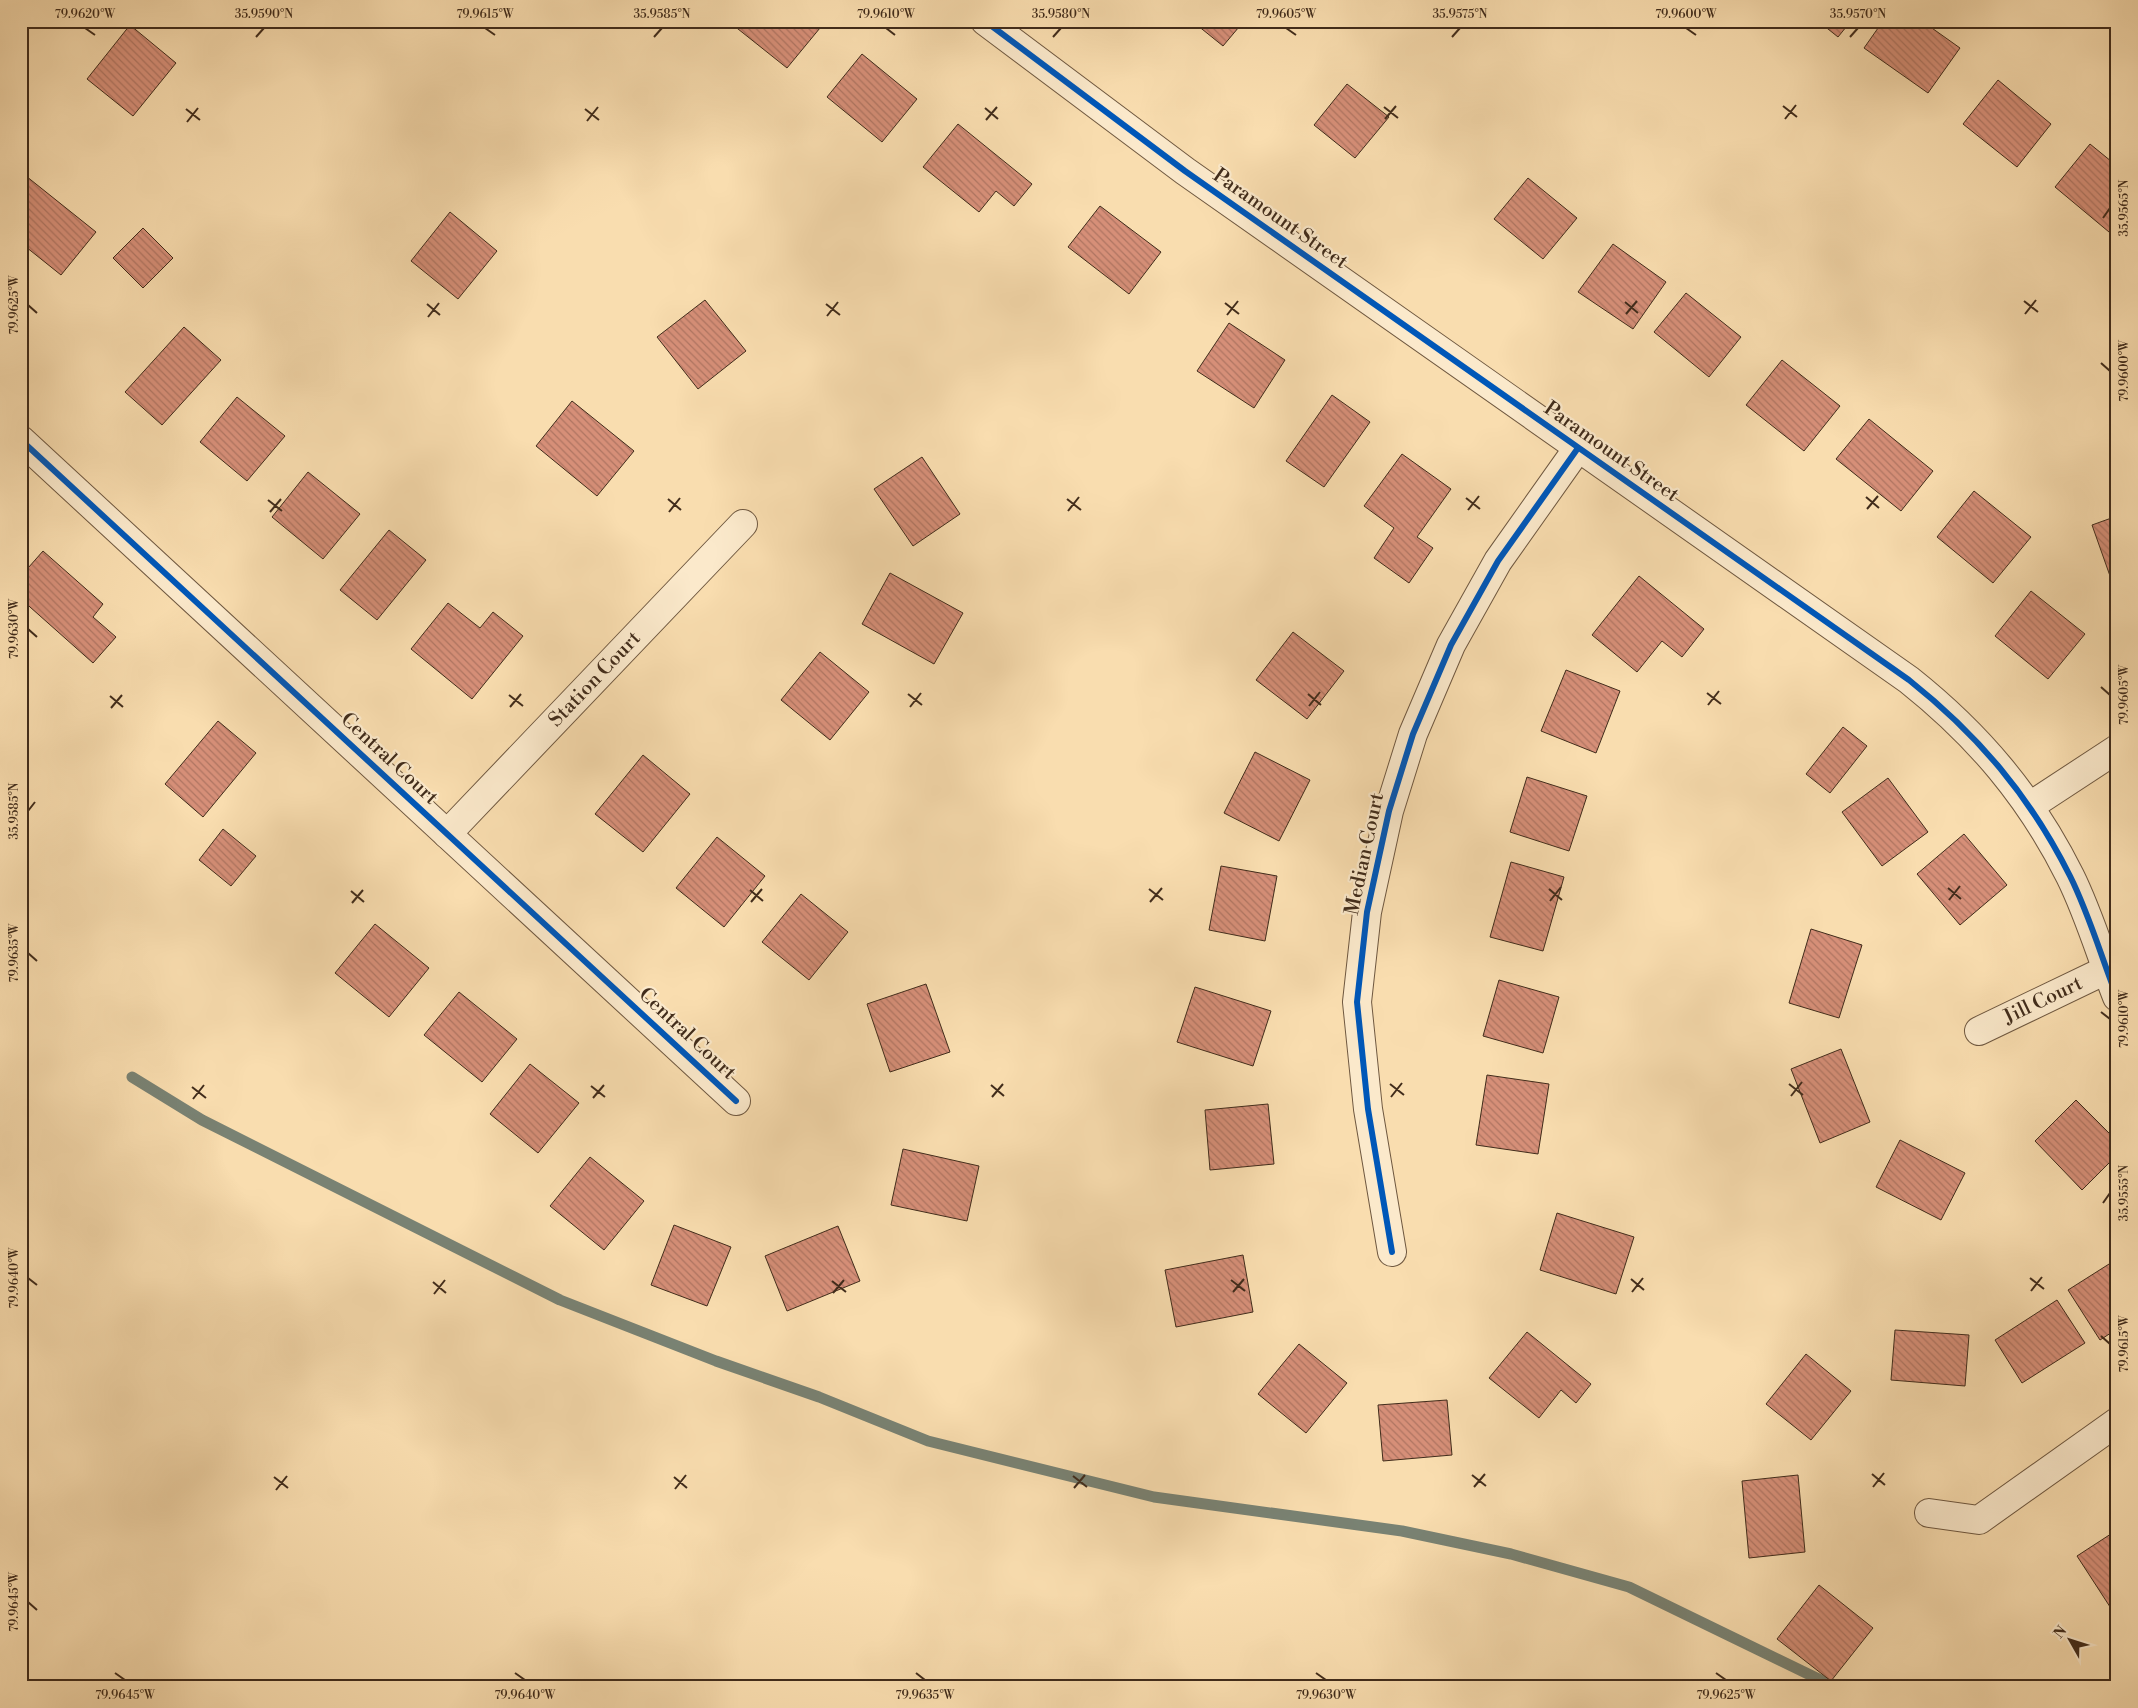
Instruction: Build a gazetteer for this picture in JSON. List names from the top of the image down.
{
  "streets": {
    "street": [
      "Paramount Street",
      "Station Court",
      "Central Court",
      "Median Court",
      "Jill Court"
    ]
  },
  "crossings": [
    ["Paramount Street", "Median Court"],
    ["Paramount Street", "Jill Court"],
    ["Station Court", "Central Court"]
  ],
  "north": "top left",
  "coordinates": [
    "79.9620°W",
    "35.9590°N",
    "79.9615°W",
    "35.9585°N",
    "79.9610°W",
    "35.9580°N",
    "79.9605°W",
    "35.9575°N",
    "79.9600°W",
    "35.9570°N",
    "35.9565°N",
    "79.9625°W",
    "79.9630°W",
    "79.9635°W",
    "35.9555°N",
    "79.9640°W",
    "79.9645°W"
  ]
}
